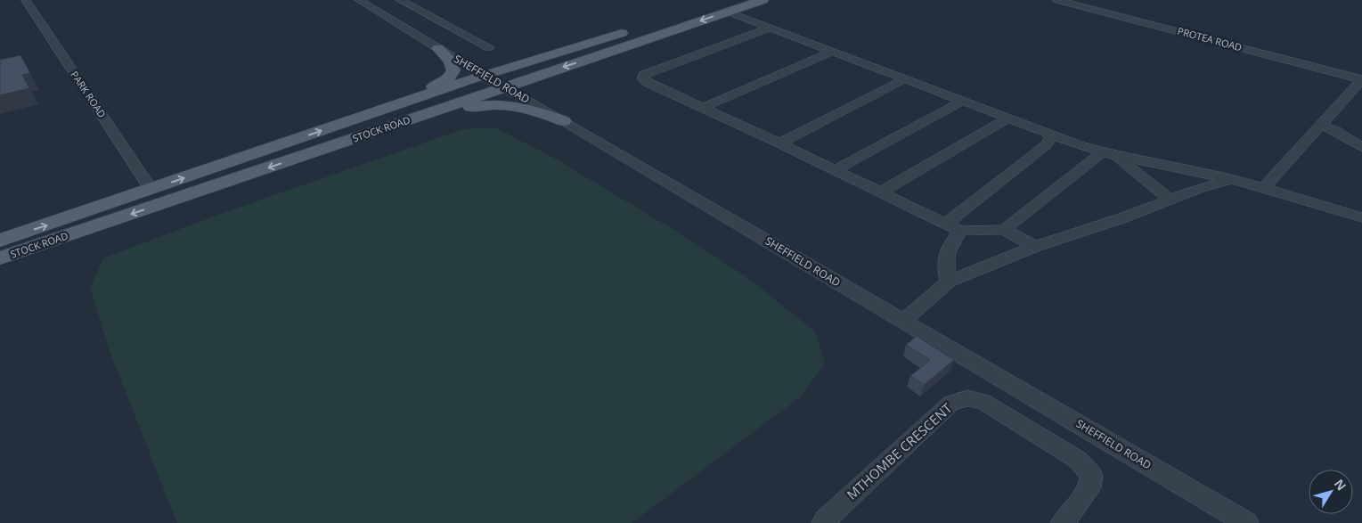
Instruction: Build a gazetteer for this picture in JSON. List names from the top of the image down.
{
  "streets": {
    "main road": ["STOCK ROAD"],
    "street": [
      "PROTEA ROAD",
      "SHEFFIELD ROAD",
      "PARK ROAD",
      "MTHOMBE CRESCENT"
    ]
  },
  "crossings": [
    ["SHEFFIELD ROAD", "STOCK ROAD"],
    ["PARK ROAD", "STOCK ROAD"]
  ],
  "north": "top right"
}
